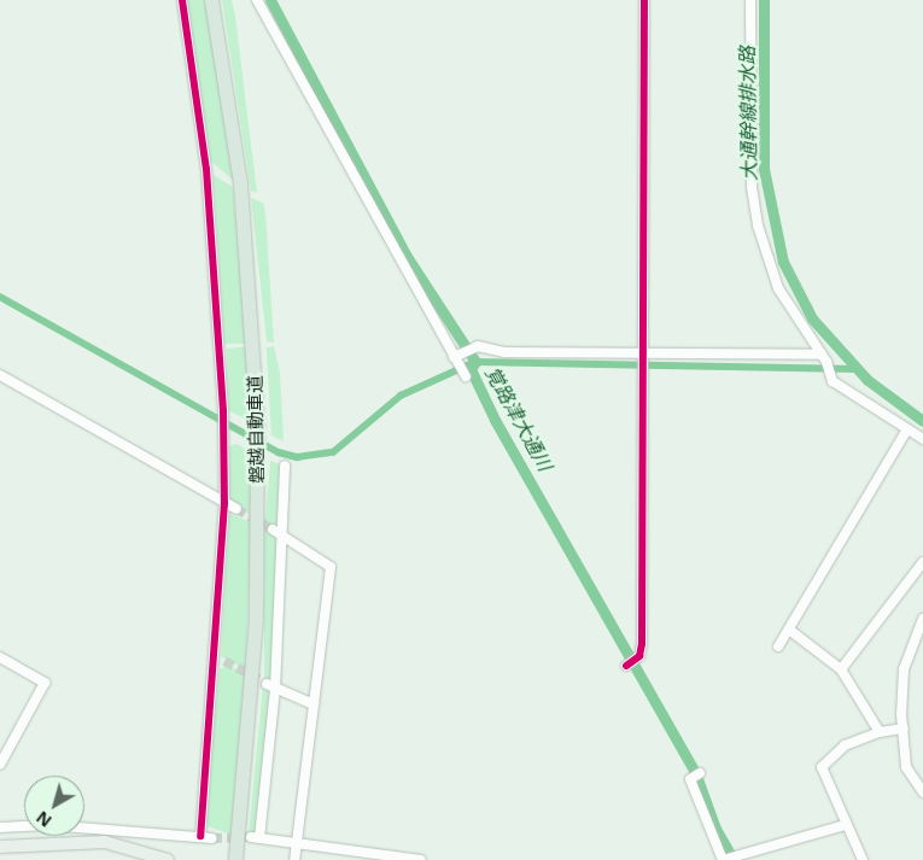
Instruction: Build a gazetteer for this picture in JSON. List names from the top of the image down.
{
  "streets": {
    "highway": ["磐越自動車道"]
  },
  "water": ["大通幹線排水路", "覚路津大通川"],
  "north": "bottom left"
}
